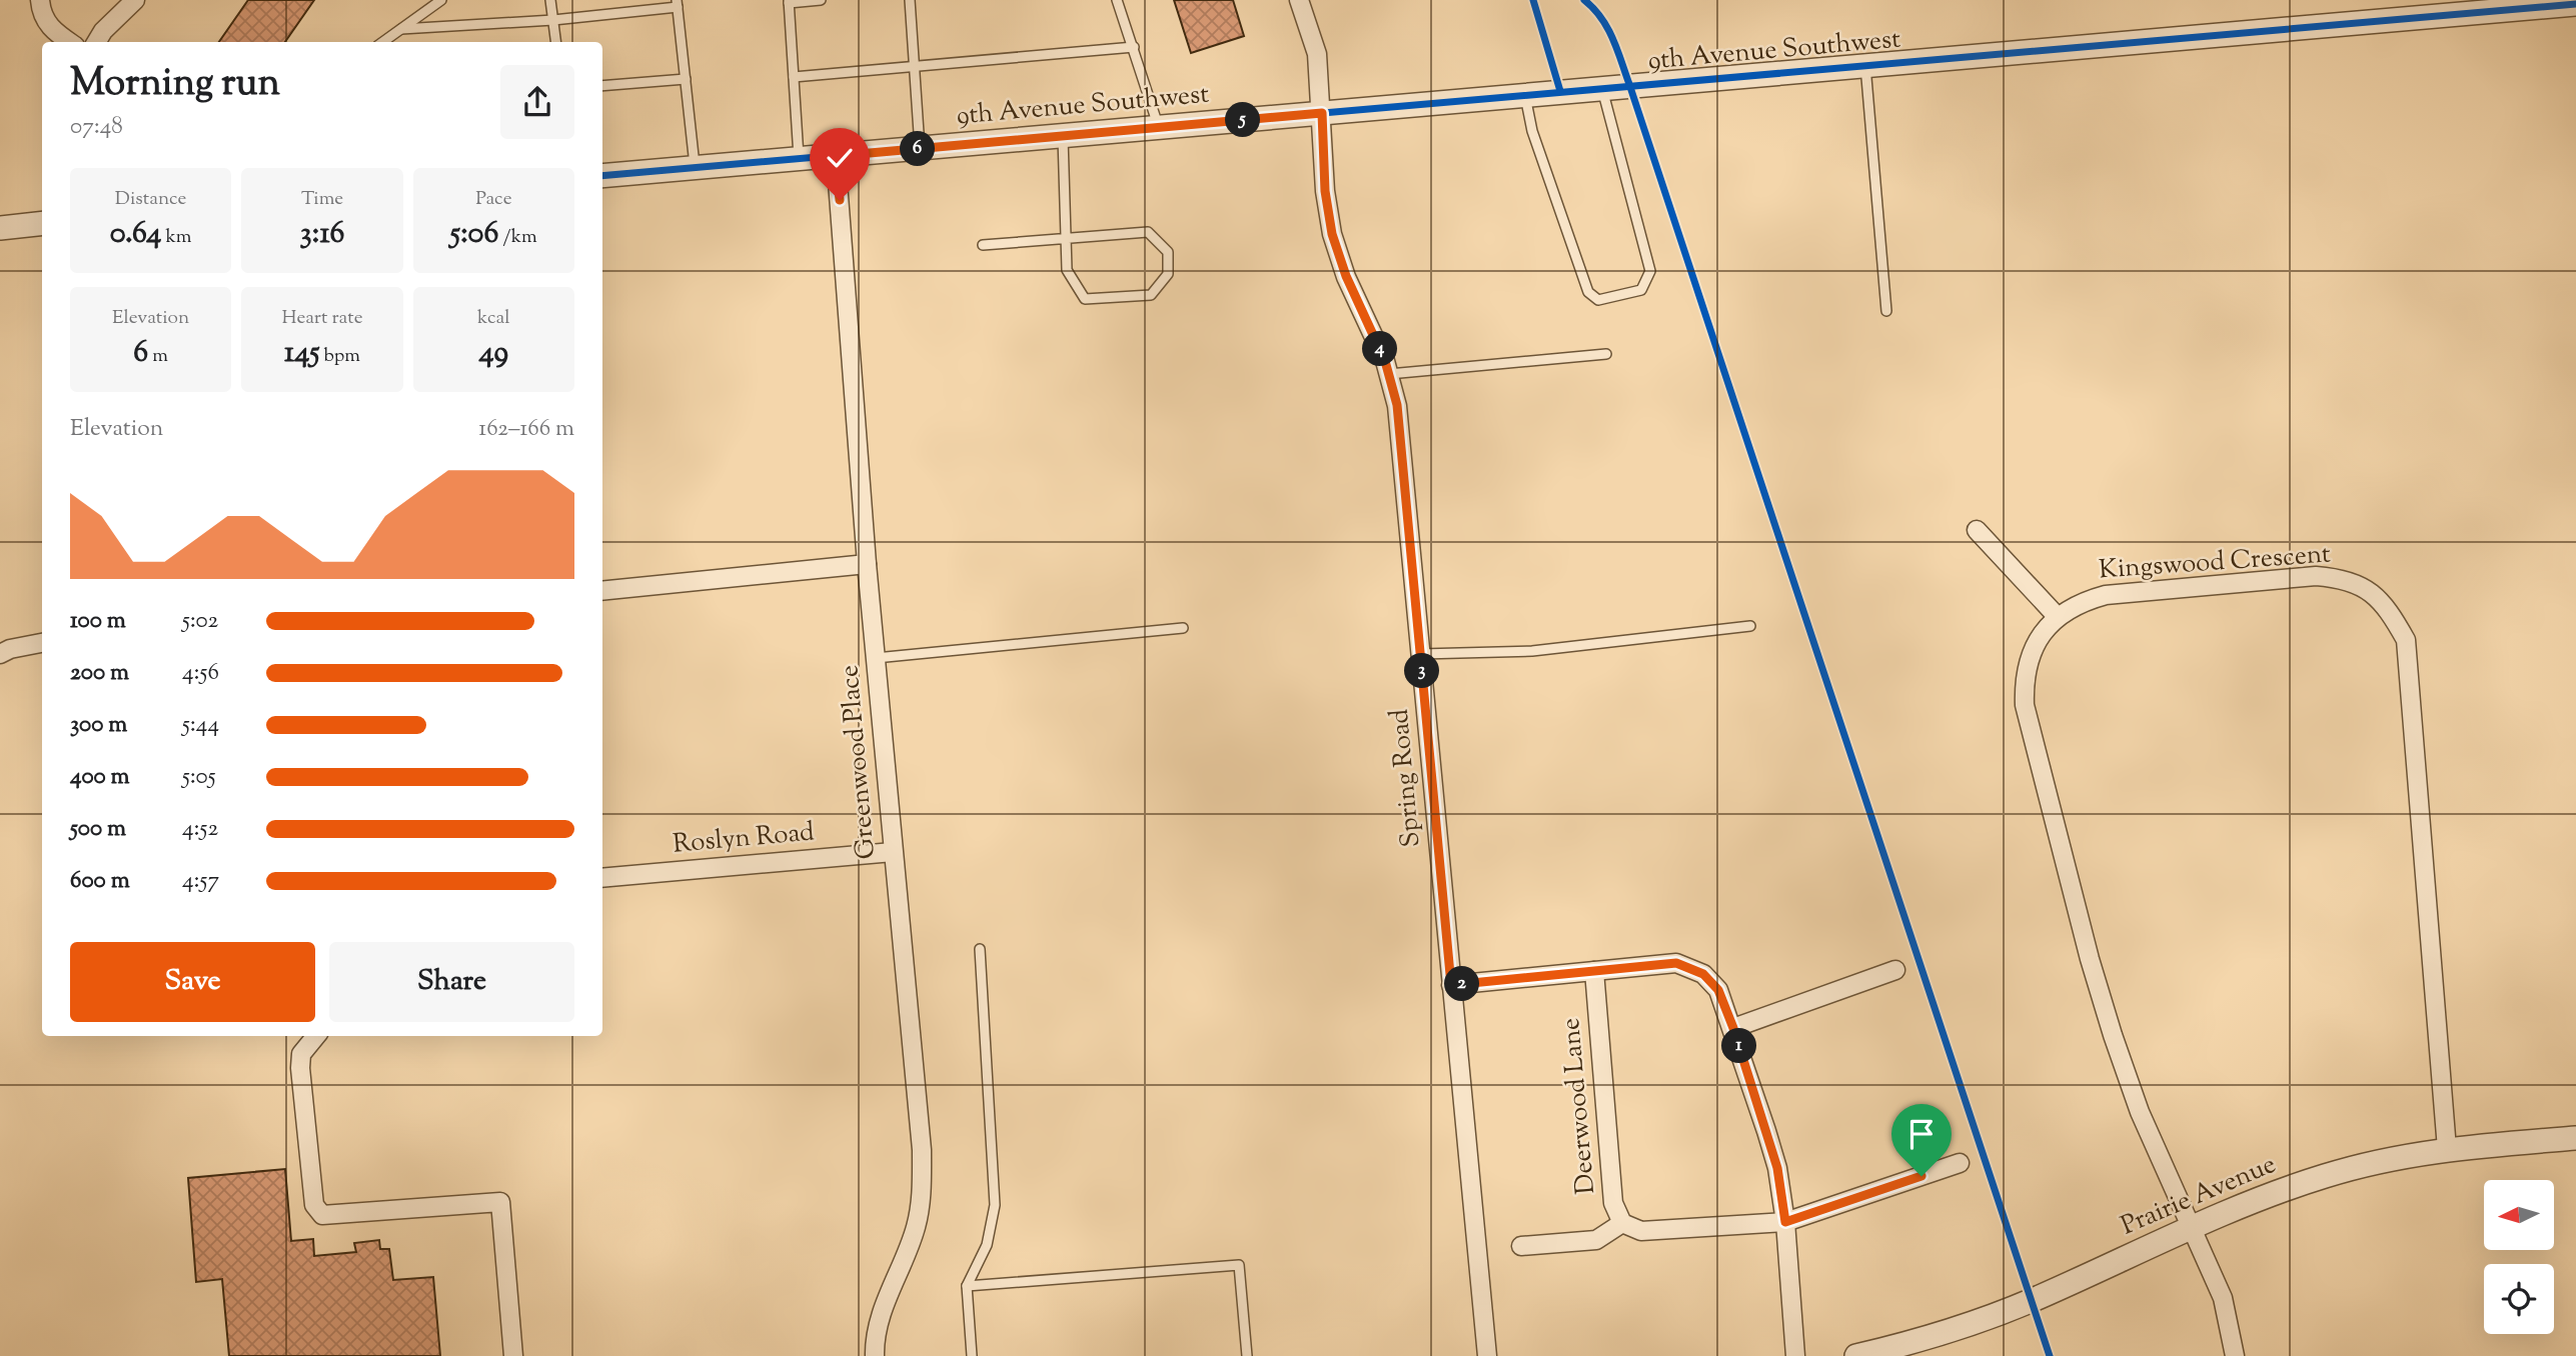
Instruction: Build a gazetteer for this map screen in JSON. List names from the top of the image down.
{
  "streets": {
    "street": [
      "9th Avenue Southwest",
      "Kingswood Crescent",
      "Greenwood Place",
      "Spring Road",
      "Roslyn Road",
      "Deerwood Lane",
      "Prairie Avenue"
    ]
  },
  "crossings": [
    ["9th Avenue Southwest", "Greenwood Place"],
    ["9th Avenue Southwest", "Spring Road"],
    ["Kingswood Crescent", "Prairie Avenue"],
    ["Greenwood Place", "Roslyn Road"]
  ],
  "north": "left",
  "page": {
    "heading": ["Morning run", "07:48"],
    "pins": [
      "5",
      "6",
      "4",
      "3",
      "2",
      "1"
    ],
    "stats": [
      ["Distance", "0.64 km"],
      ["Time", "3:16"],
      ["Pace", "5:06 /km"],
      ["Elevation", "6 m"],
      ["Heart rate", "145 bpm"],
      ["kcal", "49"]
    ],
    "chart": ["Elevation", "162–166 m"],
    "list": [
      {
        "name": "100 m",
        "note": "5:02"
      },
      {
        "name": "200 m",
        "note": "4:56"
      },
      {
        "name": "300 m",
        "note": "5:44"
      },
      {
        "name": "400 m",
        "note": "5:05"
      },
      {
        "name": "500 m",
        "note": "4:52"
      },
      {
        "name": "600 m",
        "note": "4:57"
      }
    ],
    "buttons": ["Save", "Share"]
  }
}
